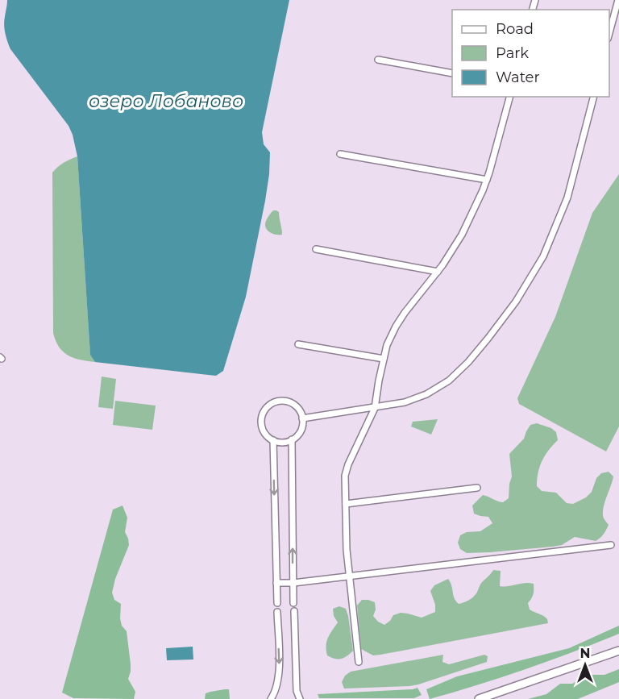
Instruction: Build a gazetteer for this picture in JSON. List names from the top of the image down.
{
  "water": ["озеро Лобаново"],
  "legend": ["Road", "Park", "Water"],
  "north": "top"
}
